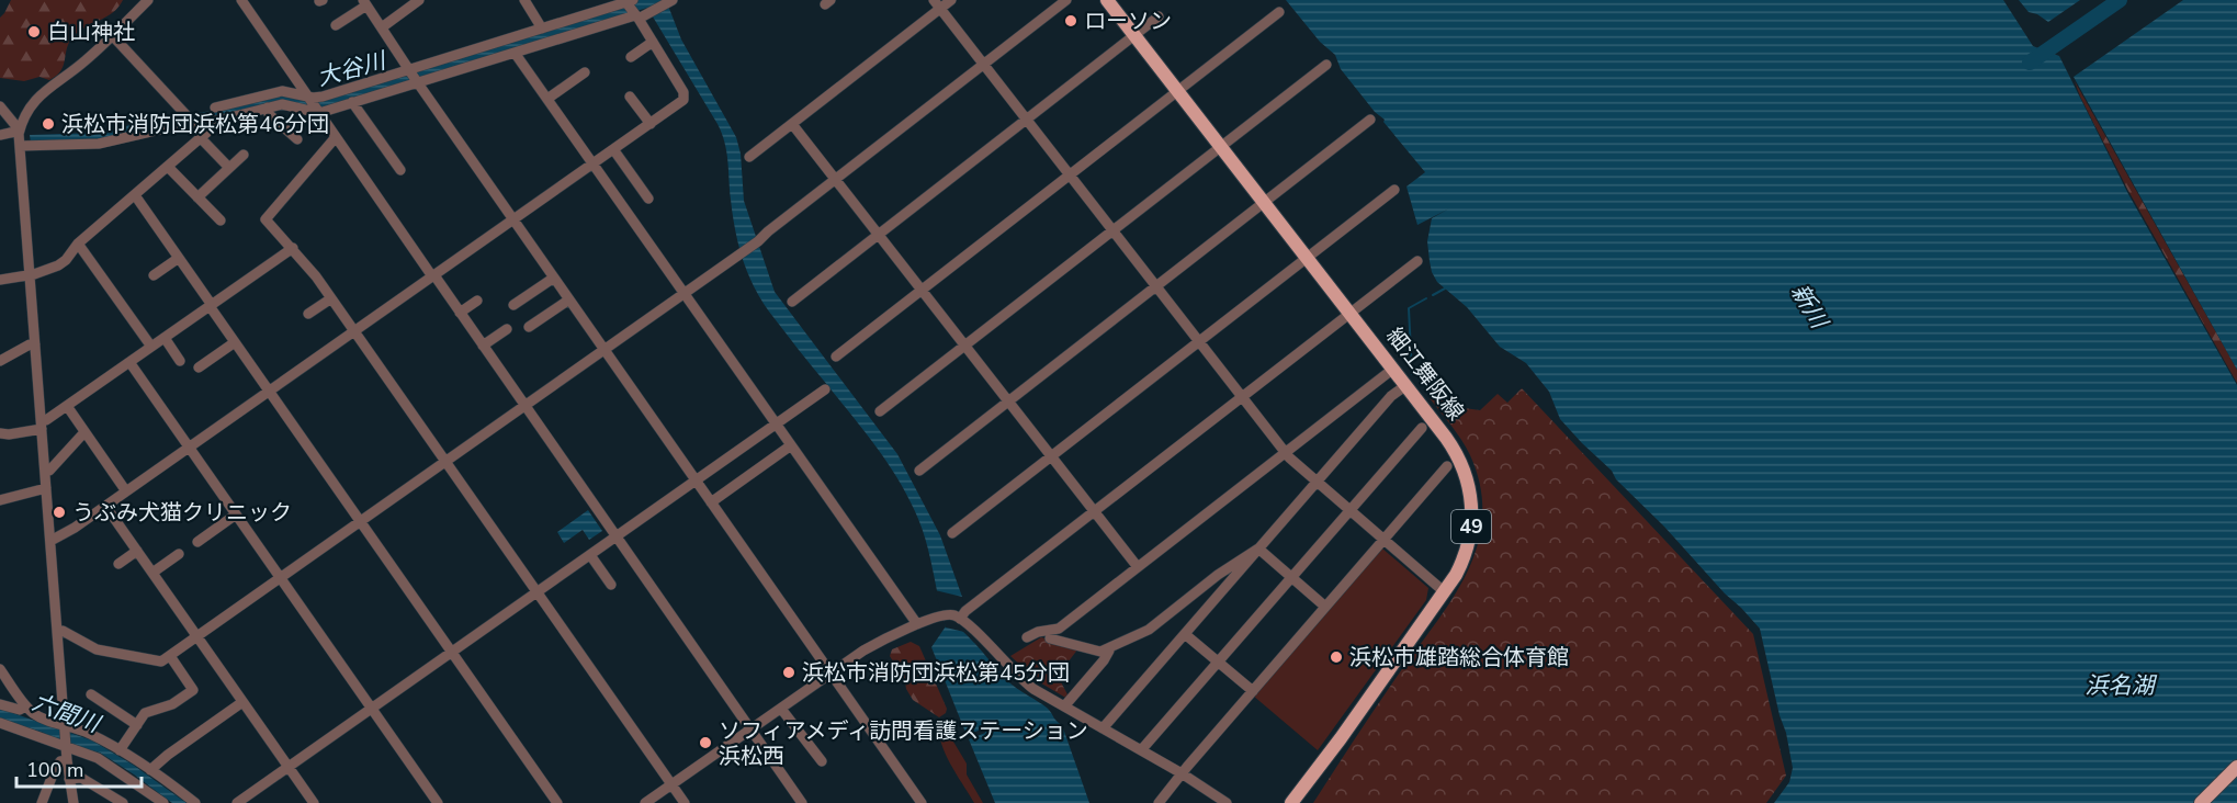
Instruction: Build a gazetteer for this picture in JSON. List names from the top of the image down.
{
  "streets": {
    "main road": ["細江舞阪線", "49"]
  },
  "water": [
    "大谷川",
    "新川",
    "浜名湖",
    "六間川"
  ],
  "places": [
    "ローソン",
    "白山神社",
    "浜松市消防団浜松第46分団",
    "うぶみ犬猫クリニック",
    "浜松市雄踏総合体育館",
    "浜松市消防団浜松第45分団",
    "ソフィアメディ訪問看護ステーション 浜松西"
  ],
  "scale_bar": "100 m"
}
